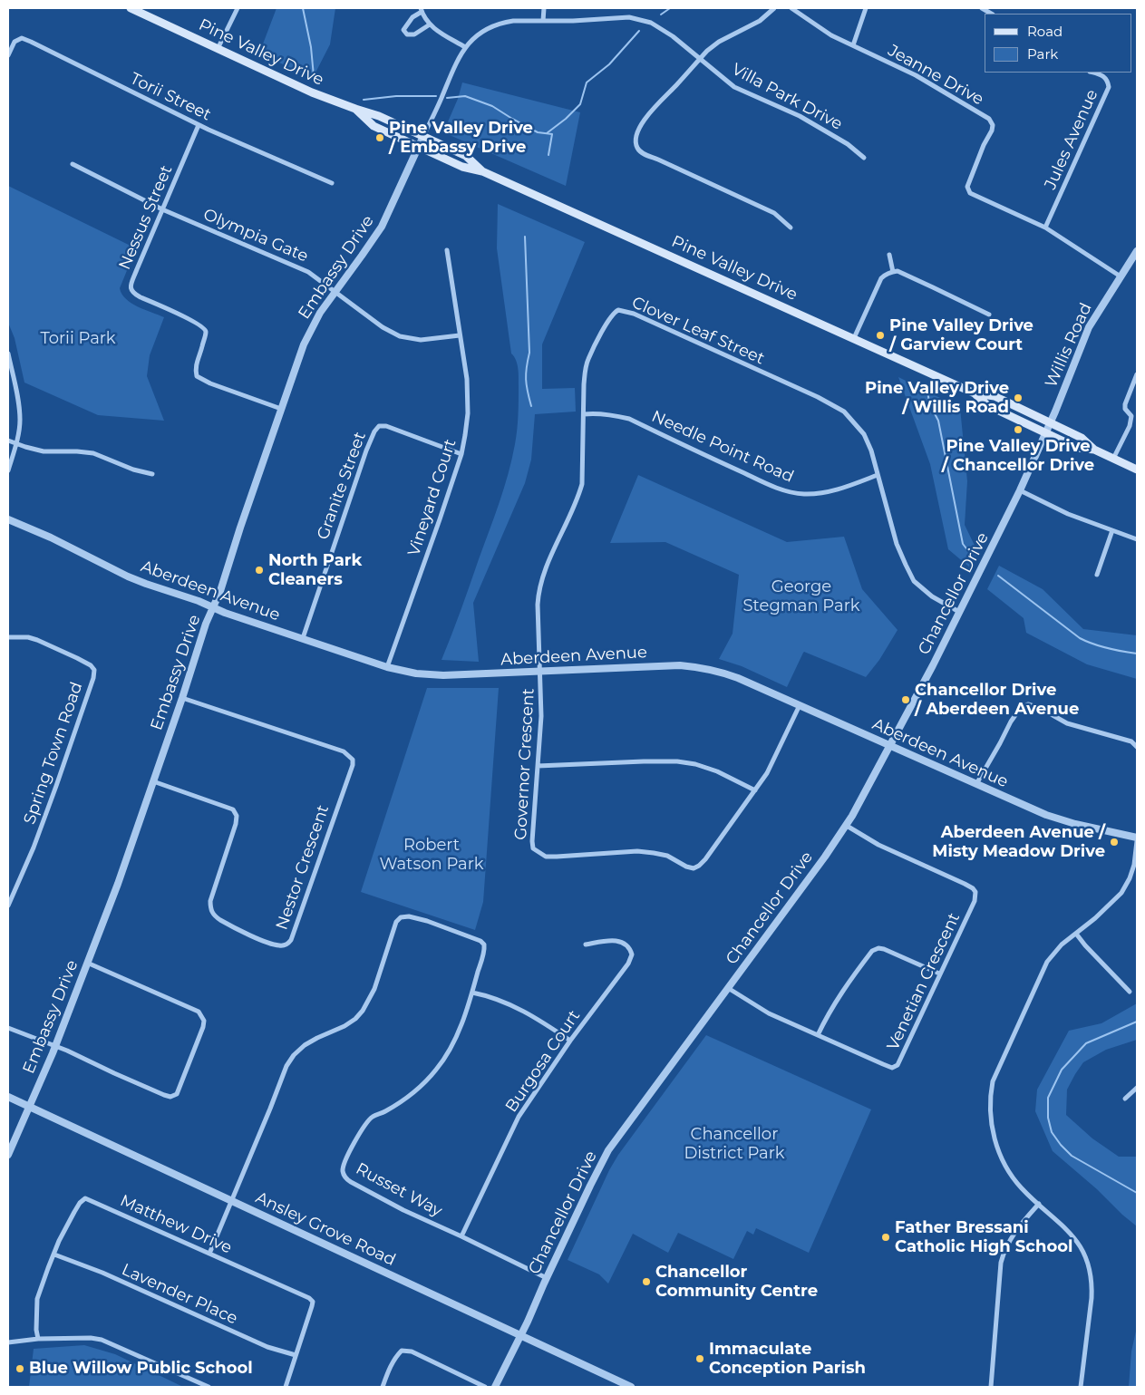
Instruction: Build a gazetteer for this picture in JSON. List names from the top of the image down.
{
  "streets": {
    "main road": ["Pine Valley Drive"],
    "street": [
      "Jeanne Drive",
      "Torii Street",
      "Villa Park Drive",
      "Jules Avenue",
      "Nessus Street",
      "Olympia Gate",
      "Embassy Drive",
      "Clover Leaf Street",
      "Willis Road",
      "Needle Point Road",
      "Granite Street",
      "Vineyard Court",
      "Aberdeen Avenue",
      "Chancellor Drive",
      "Spring Town Road",
      "Governor Crescent",
      "Nestor Crescent",
      "Venetian Crescent",
      "Burgosa Court",
      "Russet Way",
      "Matthew Drive",
      "Ansley Grove Road",
      "Lavender Place"
    ]
  },
  "crossings": [
    ["Pine Valley Drive", "Villa Park Drive"],
    ["Pine Valley Drive", "Embassy Drive"],
    ["Pine Valley Drive", "Willis Road"],
    ["Pine Valley Drive", "Chancellor Drive"],
    ["Jeanne Drive", "Jules Avenue"],
    ["Jeanne Drive", "Willis Road"],
    ["Torii Street", "Nessus Street"],
    ["Villa Park Drive", "Embassy Drive"],
    ["Nessus Street", "Olympia Gate"],
    ["Nessus Street", "Embassy Drive"],
    ["Olympia Gate", "Embassy Drive"],
    ["Olympia Gate", "Vineyard Court"],
    ["Embassy Drive", "Aberdeen Avenue"],
    ["Embassy Drive", "Nestor Crescent"],
    ["Embassy Drive", "Ansley Grove Road"],
    ["Clover Leaf Street", "Needle Point Road"],
    ["Clover Leaf Street", "Aberdeen Avenue"],
    ["Clover Leaf Street", "Chancellor Drive"],
    ["Clover Leaf Street", "Governor Crescent"],
    ["Willis Road", "Chancellor Drive"],
    ["Granite Street", "Vineyard Court"],
    ["Granite Street", "Aberdeen Avenue"],
    ["Vineyard Court", "Aberdeen Avenue"],
    ["Aberdeen Avenue", "Chancellor Drive"],
    ["Aberdeen Avenue", "Governor Crescent"],
    ["Chancellor Drive", "Venetian Crescent"],
    ["Chancellor Drive", "Russet Way"],
    ["Chancellor Drive", "Ansley Grove Road"],
    ["Burgosa Court", "Russet Way"],
    ["Russet Way", "Ansley Grove Road"],
    ["Matthew Drive", "Lavender Place"]
  ],
  "parks": [
    "Torii Park",
    "George Stegman Park",
    "Robert Watson Park",
    "Chancellor District Park"
  ],
  "places": [
    "Pine Valley Drive / Embassy Drive",
    "Pine Valley Drive / Garview Court",
    "Pine Valley Drive / Willis Road",
    "Pine Valley Drive / Chancellor Drive",
    "North Park Cleaners",
    "Chancellor Drive / Aberdeen Avenue",
    "Aberdeen Avenue / Misty Meadow Drive",
    "Father Bressani Catholic High School",
    "Chancellor Community Centre",
    "Immaculate Conception Parish",
    "Blue Willow Public School"
  ],
  "legend": ["Road", "Park"]
}
